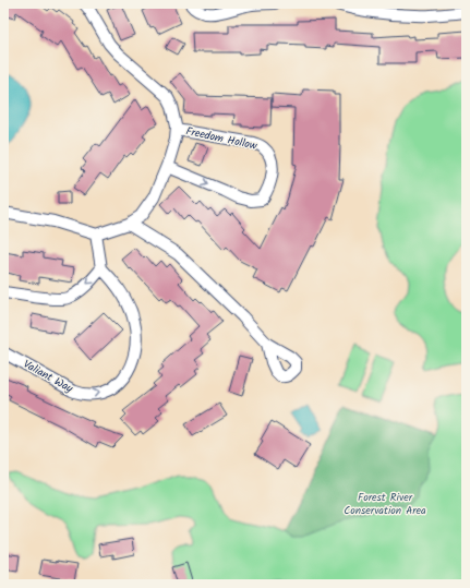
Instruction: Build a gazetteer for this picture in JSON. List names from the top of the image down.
{
  "streets": {
    "street": ["Freedom Hollow", "Valiant Way"]
  },
  "parks": ["Forest River Conservation Area"]
}
